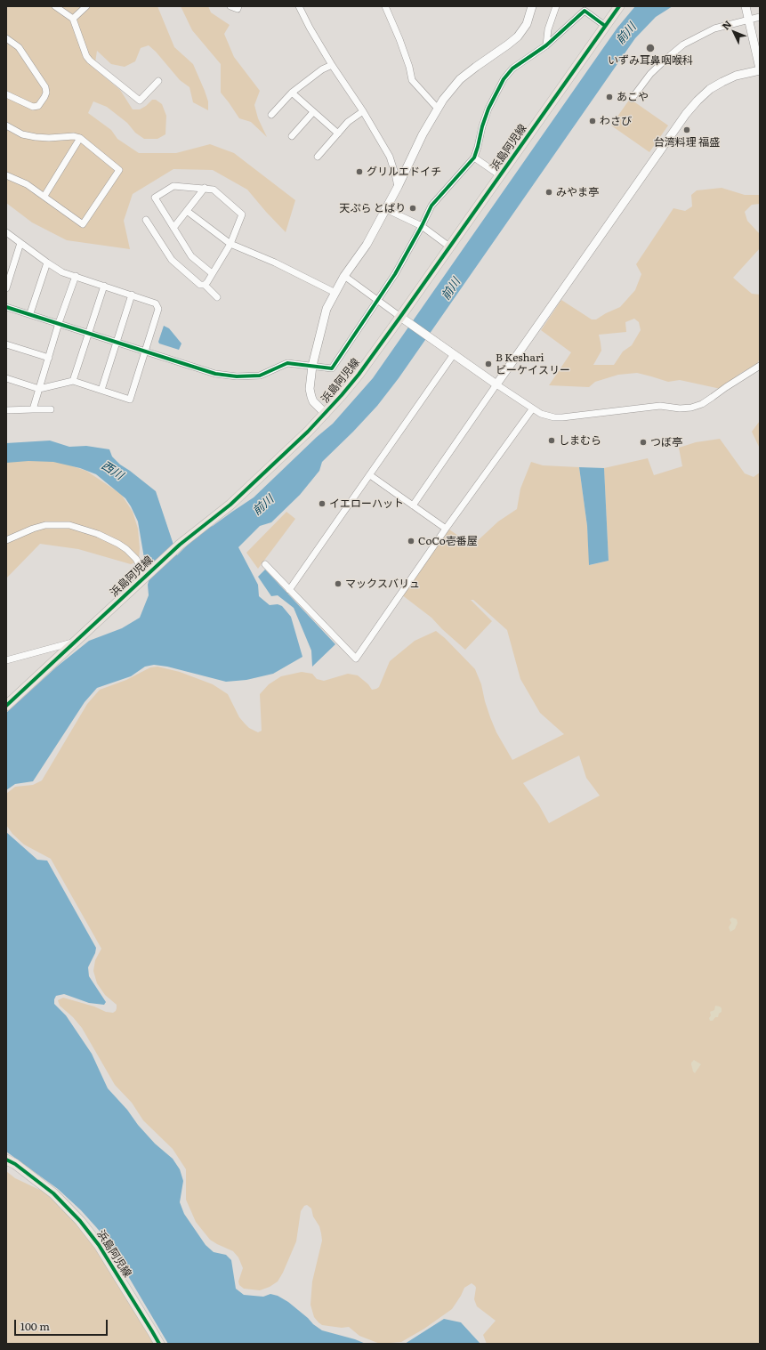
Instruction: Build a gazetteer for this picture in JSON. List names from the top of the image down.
{
  "streets": {
    "main road": ["浜島阿児線"]
  },
  "water": ["前川", "西川"],
  "places": [
    "いずみ耳鼻咽喉科",
    "あこや",
    "わさび",
    "台湾料理 福盛",
    "グリルエドイチ",
    "みやま亭",
    "天ぷら とばり",
    "B Keshari ビーケイスリー",
    "しまむら",
    "つぼ亭",
    "イエローハット",
    "CoCo壱番屋",
    "マックスバリュ"
  ],
  "scale_bar": "100 m",
  "north": "top left"
}
